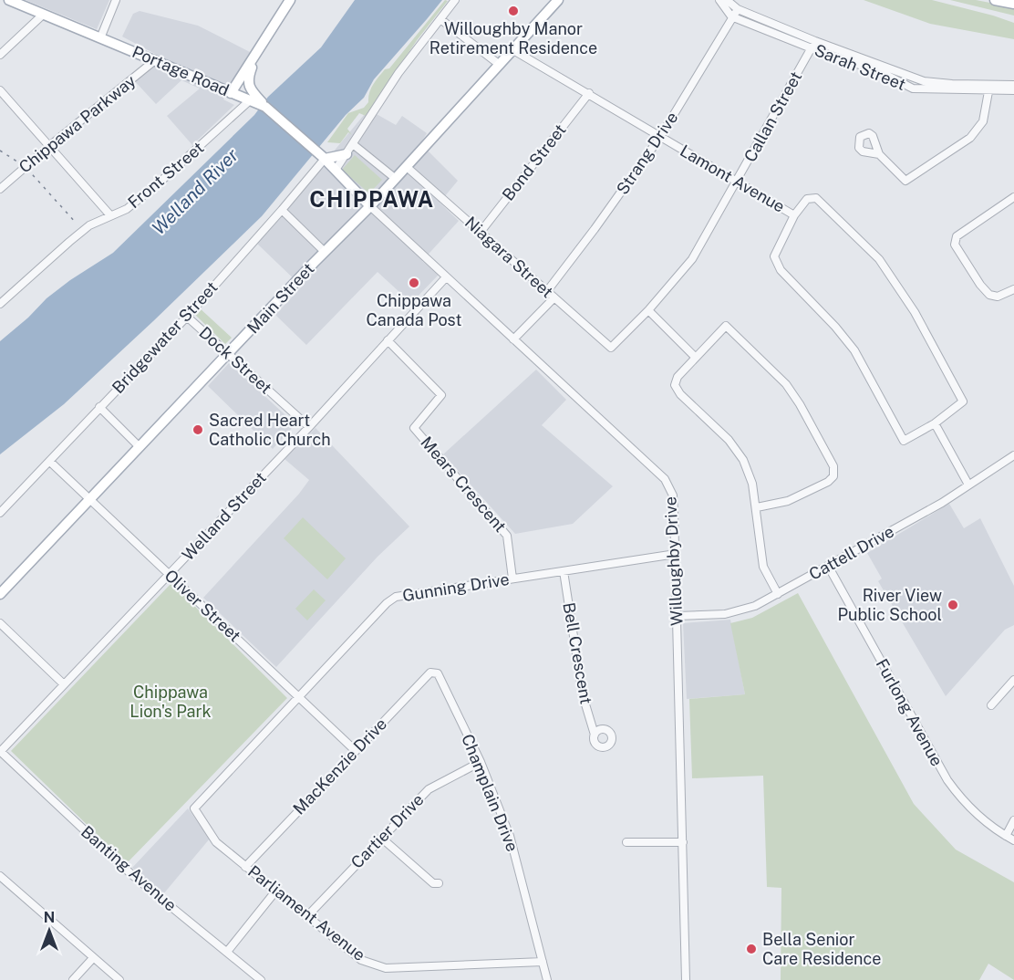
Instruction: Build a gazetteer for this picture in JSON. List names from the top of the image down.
{
  "streets": {
    "main road": ["Portage Road", "Main Street"],
    "street": [
      "Sarah Street",
      "Callan Street",
      "Chippawa Parkway",
      "Strang Drive",
      "Bond Street",
      "Front Street",
      "Lamont Avenue",
      "Niagara Street",
      "Bridgewater Street",
      "Dock Street",
      "Mears Crescent",
      "Welland Street",
      "Cattell Drive",
      "Willoughby Drive",
      "Gunning Drive",
      "Oliver Street",
      "Bell Crescent",
      "Furlong Avenue",
      "MacKenzie Drive",
      "Champlain Drive",
      "Cartier Drive",
      "Banting Avenue",
      "Parliament Avenue"
    ]
  },
  "crossings": [
    ["Sarah Street", "Callan Street"],
    ["Sarah Street", "Strang Drive"],
    ["Portage Road", "Chippawa Parkway"],
    ["Portage Road", "Front Street"],
    ["Portage Road", "Main Street"],
    ["Portage Road", "Bridgewater Street"],
    ["Portage Road", "Willoughby Drive"],
    ["Callan Street", "Lamont Avenue"],
    ["Callan Street", "Niagara Street"],
    ["Strang Drive", "Lamont Avenue"],
    ["Strang Drive", "Niagara Street"],
    ["Bond Street", "Lamont Avenue"],
    ["Bond Street", "Niagara Street"],
    ["Lamont Avenue", "Main Street"],
    ["Niagara Street", "Main Street"],
    ["Main Street", "Dock Street"],
    ["Main Street", "Willoughby Drive"],
    ["Main Street", "Oliver Street"],
    ["Bridgewater Street", "Dock Street"],
    ["Bridgewater Street", "Oliver Street"],
    ["Dock Street", "Welland Street"],
    ["Mears Crescent", "Welland Street"],
    ["Mears Crescent", "Gunning Drive"],
    ["Welland Street", "Willoughby Drive"],
    ["Welland Street", "Oliver Street"],
    ["Welland Street", "Banting Avenue"],
    ["Cattell Drive", "Willoughby Drive"],
    ["Cattell Drive", "Furlong Avenue"],
    ["Willoughby Drive", "Gunning Drive"],
    ["Gunning Drive", "Oliver Street"],
    ["Gunning Drive", "Bell Crescent"],
    ["Gunning Drive", "Parliament Avenue"],
    ["Oliver Street", "MacKenzie Drive"],
    ["MacKenzie Drive", "Champlain Drive"],
    ["MacKenzie Drive", "Parliament Avenue"],
    ["Champlain Drive", "Cartier Drive"],
    ["Champlain Drive", "Parliament Avenue"],
    ["Cartier Drive", "Parliament Avenue"]
  ],
  "districts": ["CHIPPAWA"],
  "water": ["Welland River"],
  "parks": ["Chippawa Lion's Park"],
  "places": [
    "Willoughby Manor Retirement Residence",
    "Chippawa Canada Post",
    "Sacred Heart Catholic Church",
    "River View Public School",
    "Bella Senior Care Residence"
  ],
  "north": "top"
}
